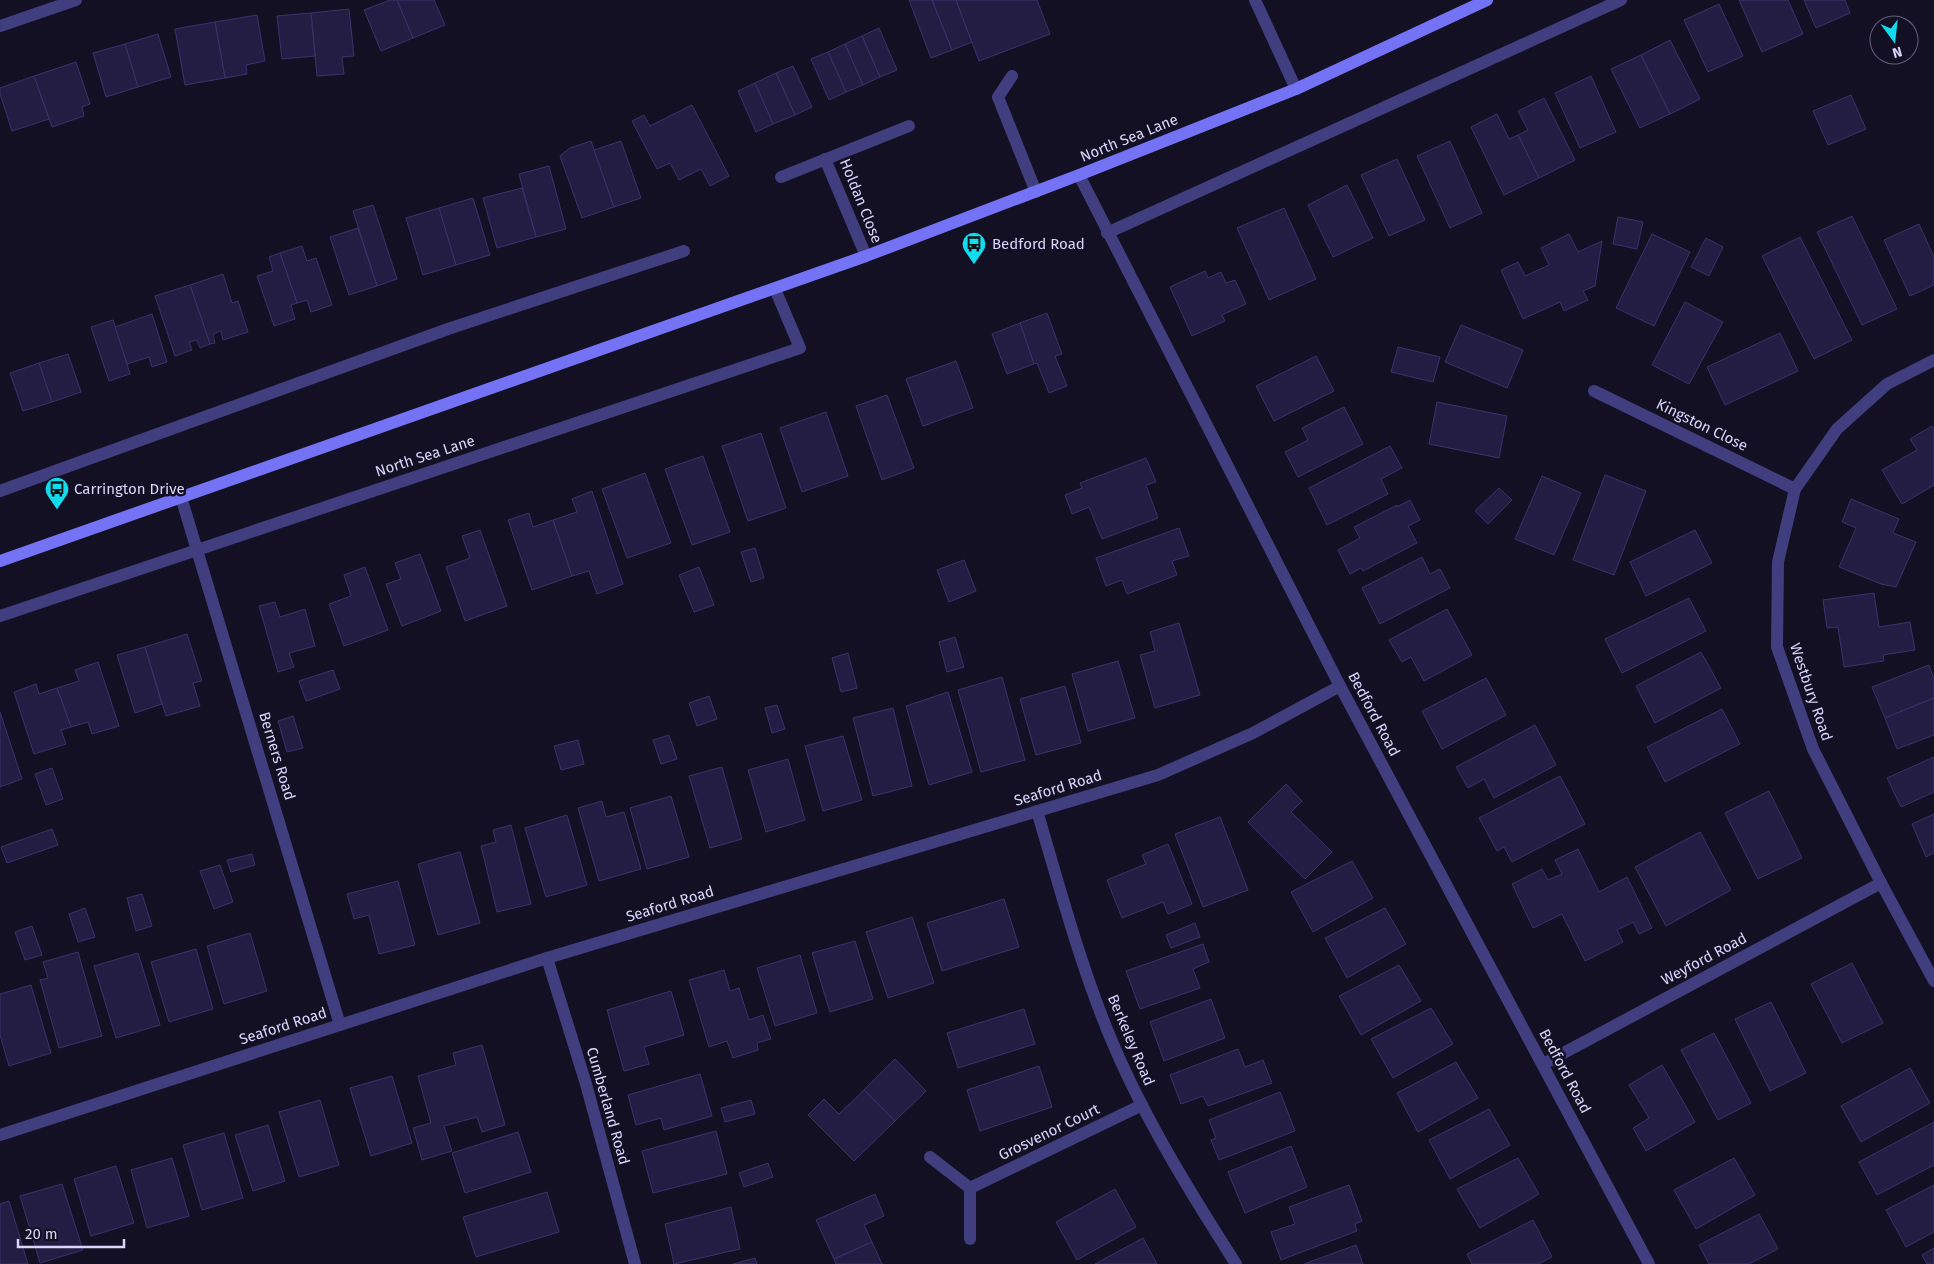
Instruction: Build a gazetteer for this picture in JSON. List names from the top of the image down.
{
  "streets": {
    "street": [
      "North Sea Lane",
      "Holdan Close",
      "Kingston Close",
      "Westbury Road",
      "Bedford Road",
      "Berners Road",
      "Seaford Road",
      "Weyford Road",
      "Berkeley Road",
      "Cumberland Road",
      "Grosvenor Court"
    ]
  },
  "crossings": [
    ["North Sea Lane", "Holdan Close"],
    ["North Sea Lane", "Bedford Road"],
    ["North Sea Lane", "Berners Road"],
    ["Kingston Close", "Westbury Road"],
    ["Westbury Road", "Weyford Road"],
    ["Bedford Road", "Seaford Road"],
    ["Bedford Road", "Weyford Road"],
    ["Berners Road", "Seaford Road"],
    ["Seaford Road", "Berkeley Road"],
    ["Seaford Road", "Cumberland Road"],
    ["Berkeley Road", "Grosvenor Court"]
  ],
  "places": {
    "bus stop": ["Bedford Road", "Carrington Drive"]
  },
  "scale_bar": "20 m",
  "north": "bottom"
}
